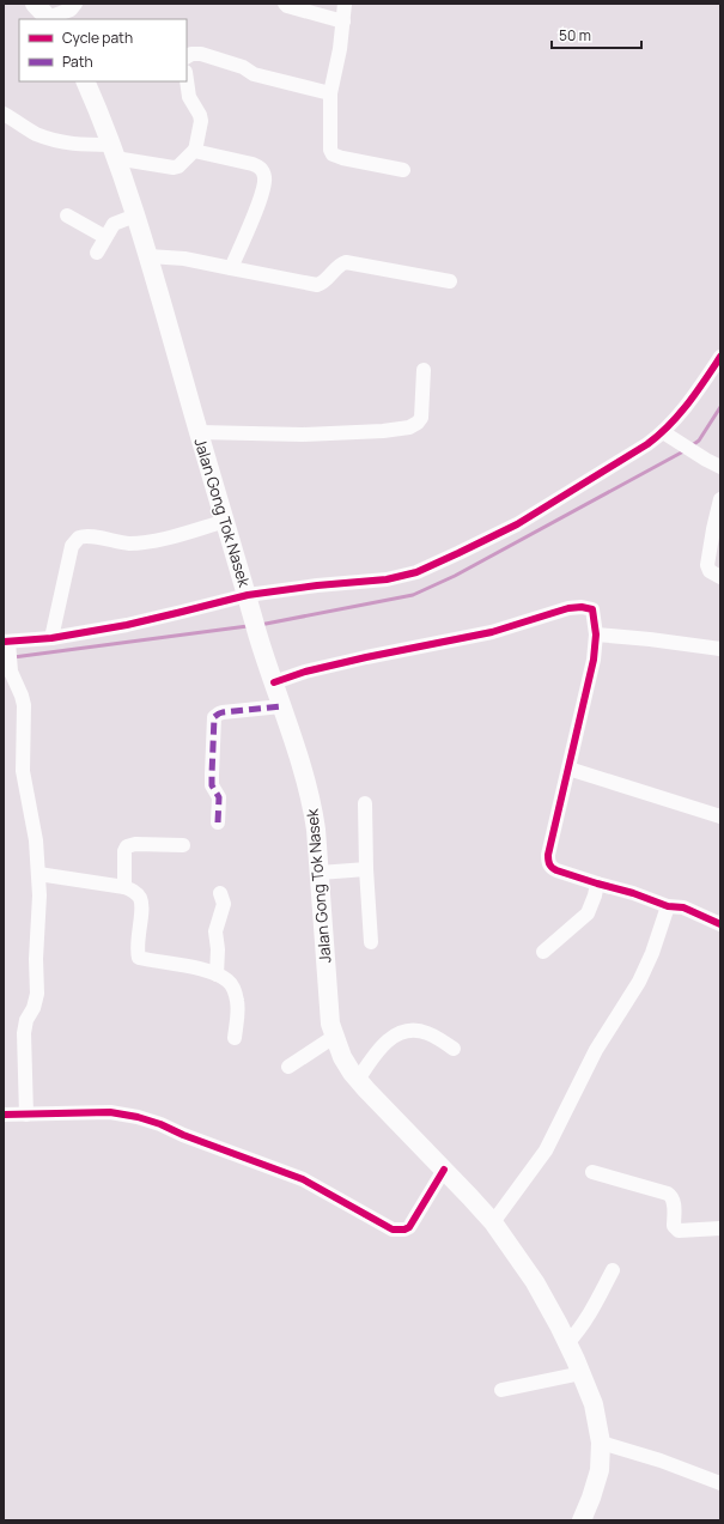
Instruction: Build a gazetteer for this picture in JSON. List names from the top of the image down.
{
  "streets": {
    "main road": ["Jalan Gong Tok Nasek"]
  },
  "legend": ["Cycle path", "Path"],
  "scale_bar": "50 m"
}
